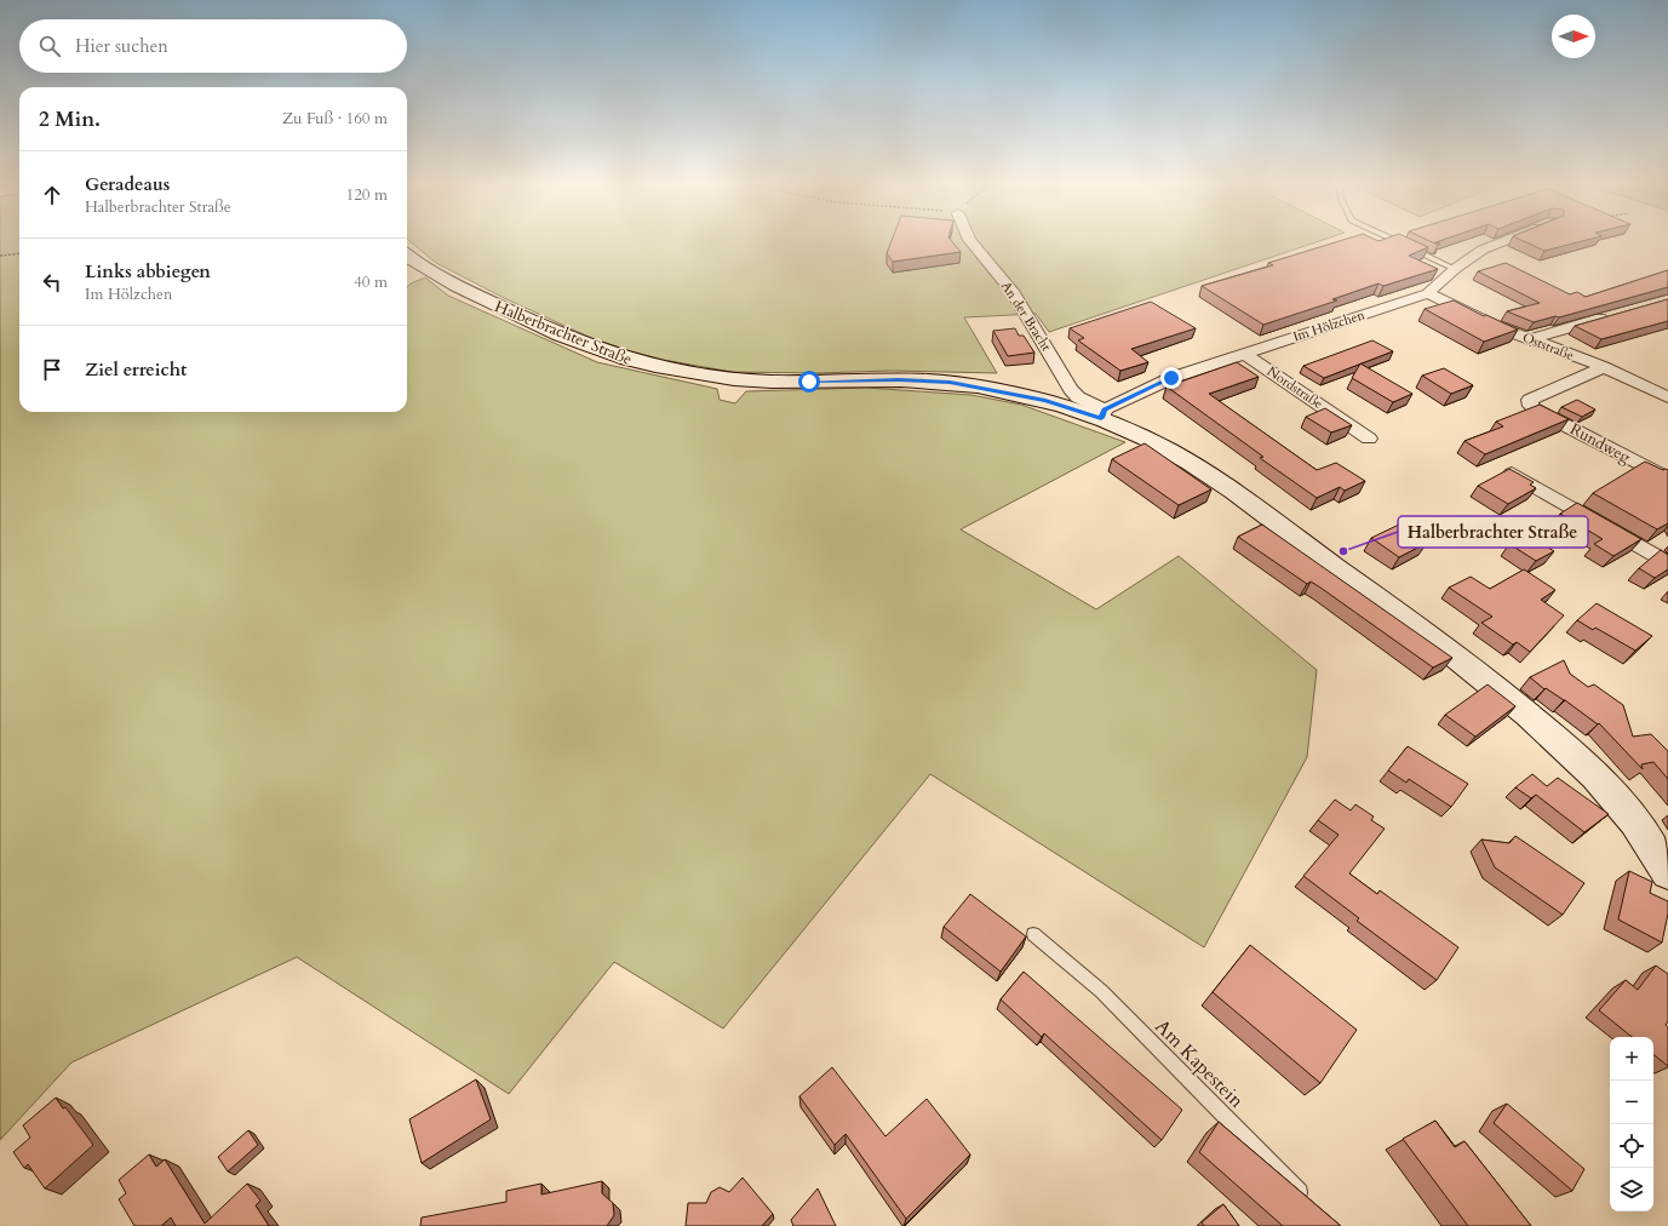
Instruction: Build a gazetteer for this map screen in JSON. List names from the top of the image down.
{
  "streets": {
    "main road": ["Halberbrachter Straße"],
    "street": [
      "An der Bracht",
      "Im Hölzchen",
      "Oststraße",
      "Nordstraße",
      "Rundweg"
    ],
    "lane": ["Am Kapestein"]
  },
  "crossings": [
    ["An der Bracht", "Im Hölzchen"],
    ["An der Bracht", "Halberbrachter Straße"],
    ["Im Hölzchen", "Halberbrachter Straße"],
    ["Im Hölzchen", "Oststraße"],
    ["Im Hölzchen", "Nordstraße"],
    ["Oststraße", "Rundweg"]
  ],
  "places": ["Halberbrachter Straße"],
  "north": "right",
  "page": {
    "search": "Hier suchen",
    "heading": ["2 Min.", "Zu Fuß · 160 m"],
    "list": [
      ["Geradeaus", "Halberbrachter Straße", "120 m"],
      ["Links abbiegen", "Im Hölzchen", "40 m"],
      "Ziel erreicht"
    ],
    "map_buttons": ["+", "−"]
  }
}
